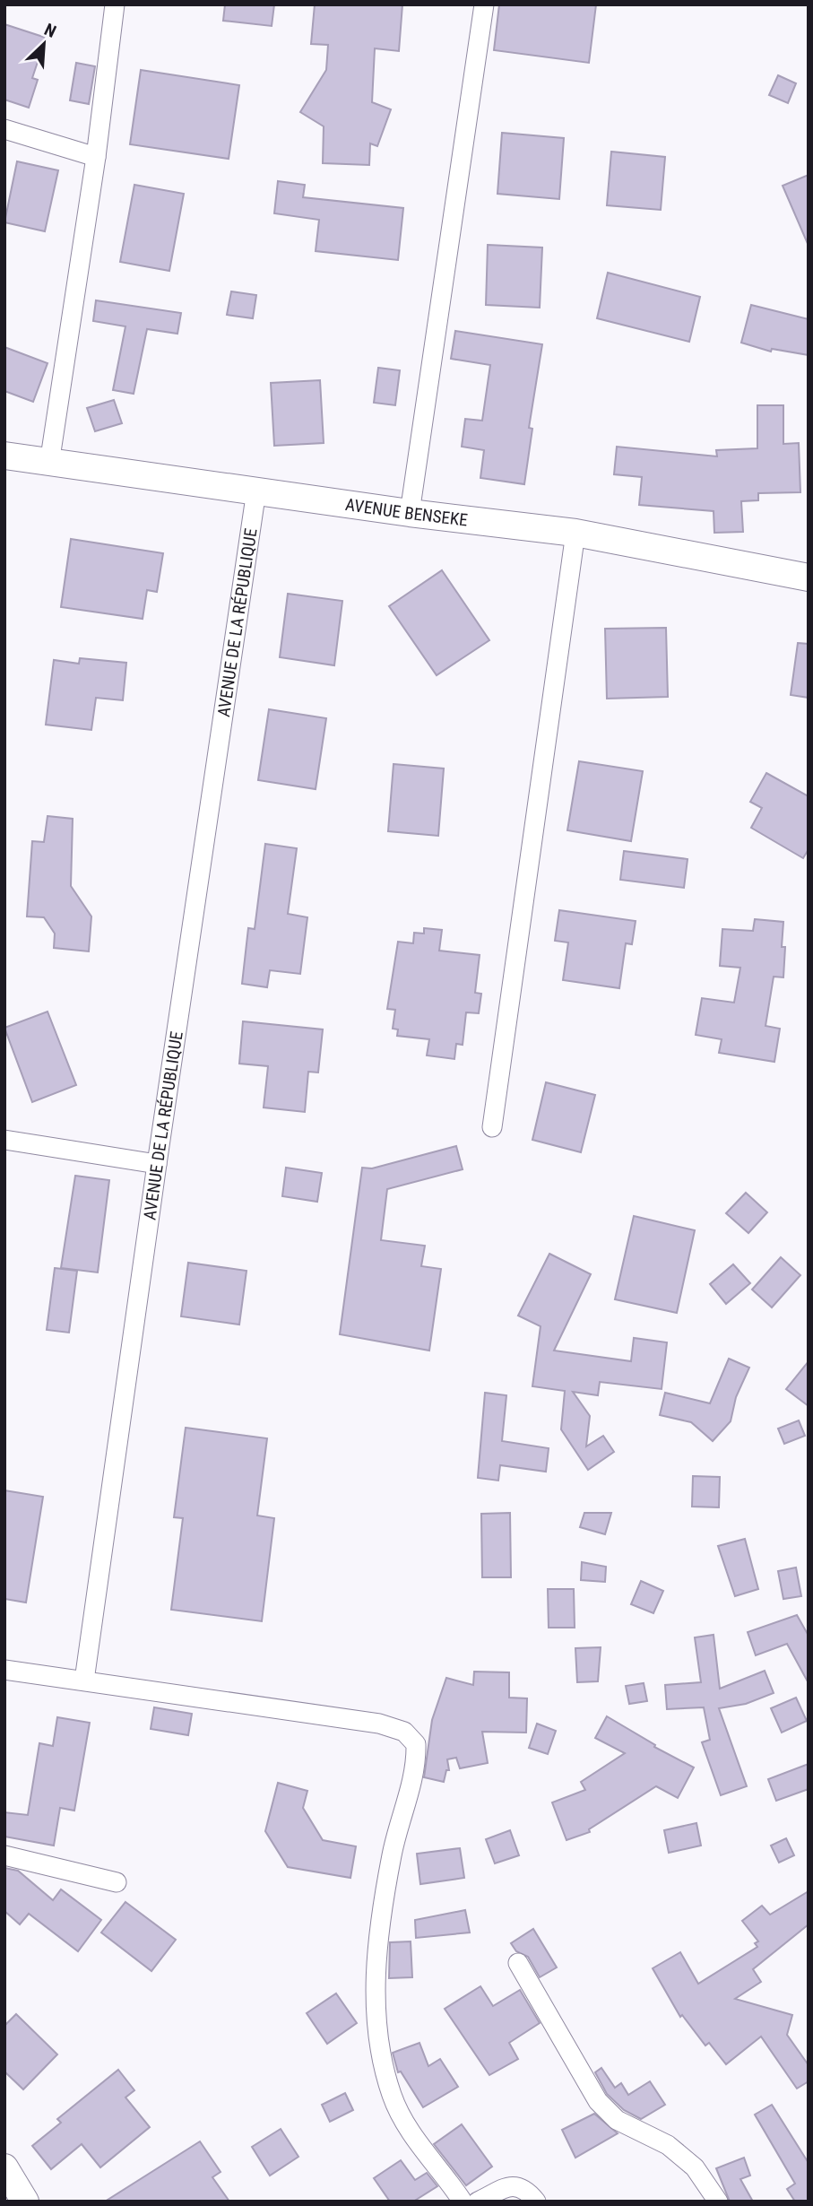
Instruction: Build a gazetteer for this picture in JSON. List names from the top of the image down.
{
  "streets": {
    "street": ["AVENUE BENSEKE", "AVENUE DE LA RÉPUBLIQUE"]
  },
  "crossings": [
    ["AVENUE BENSEKE", "AVENUE DE LA RÉPUBLIQUE"]
  ],
  "north": "top right"
}
